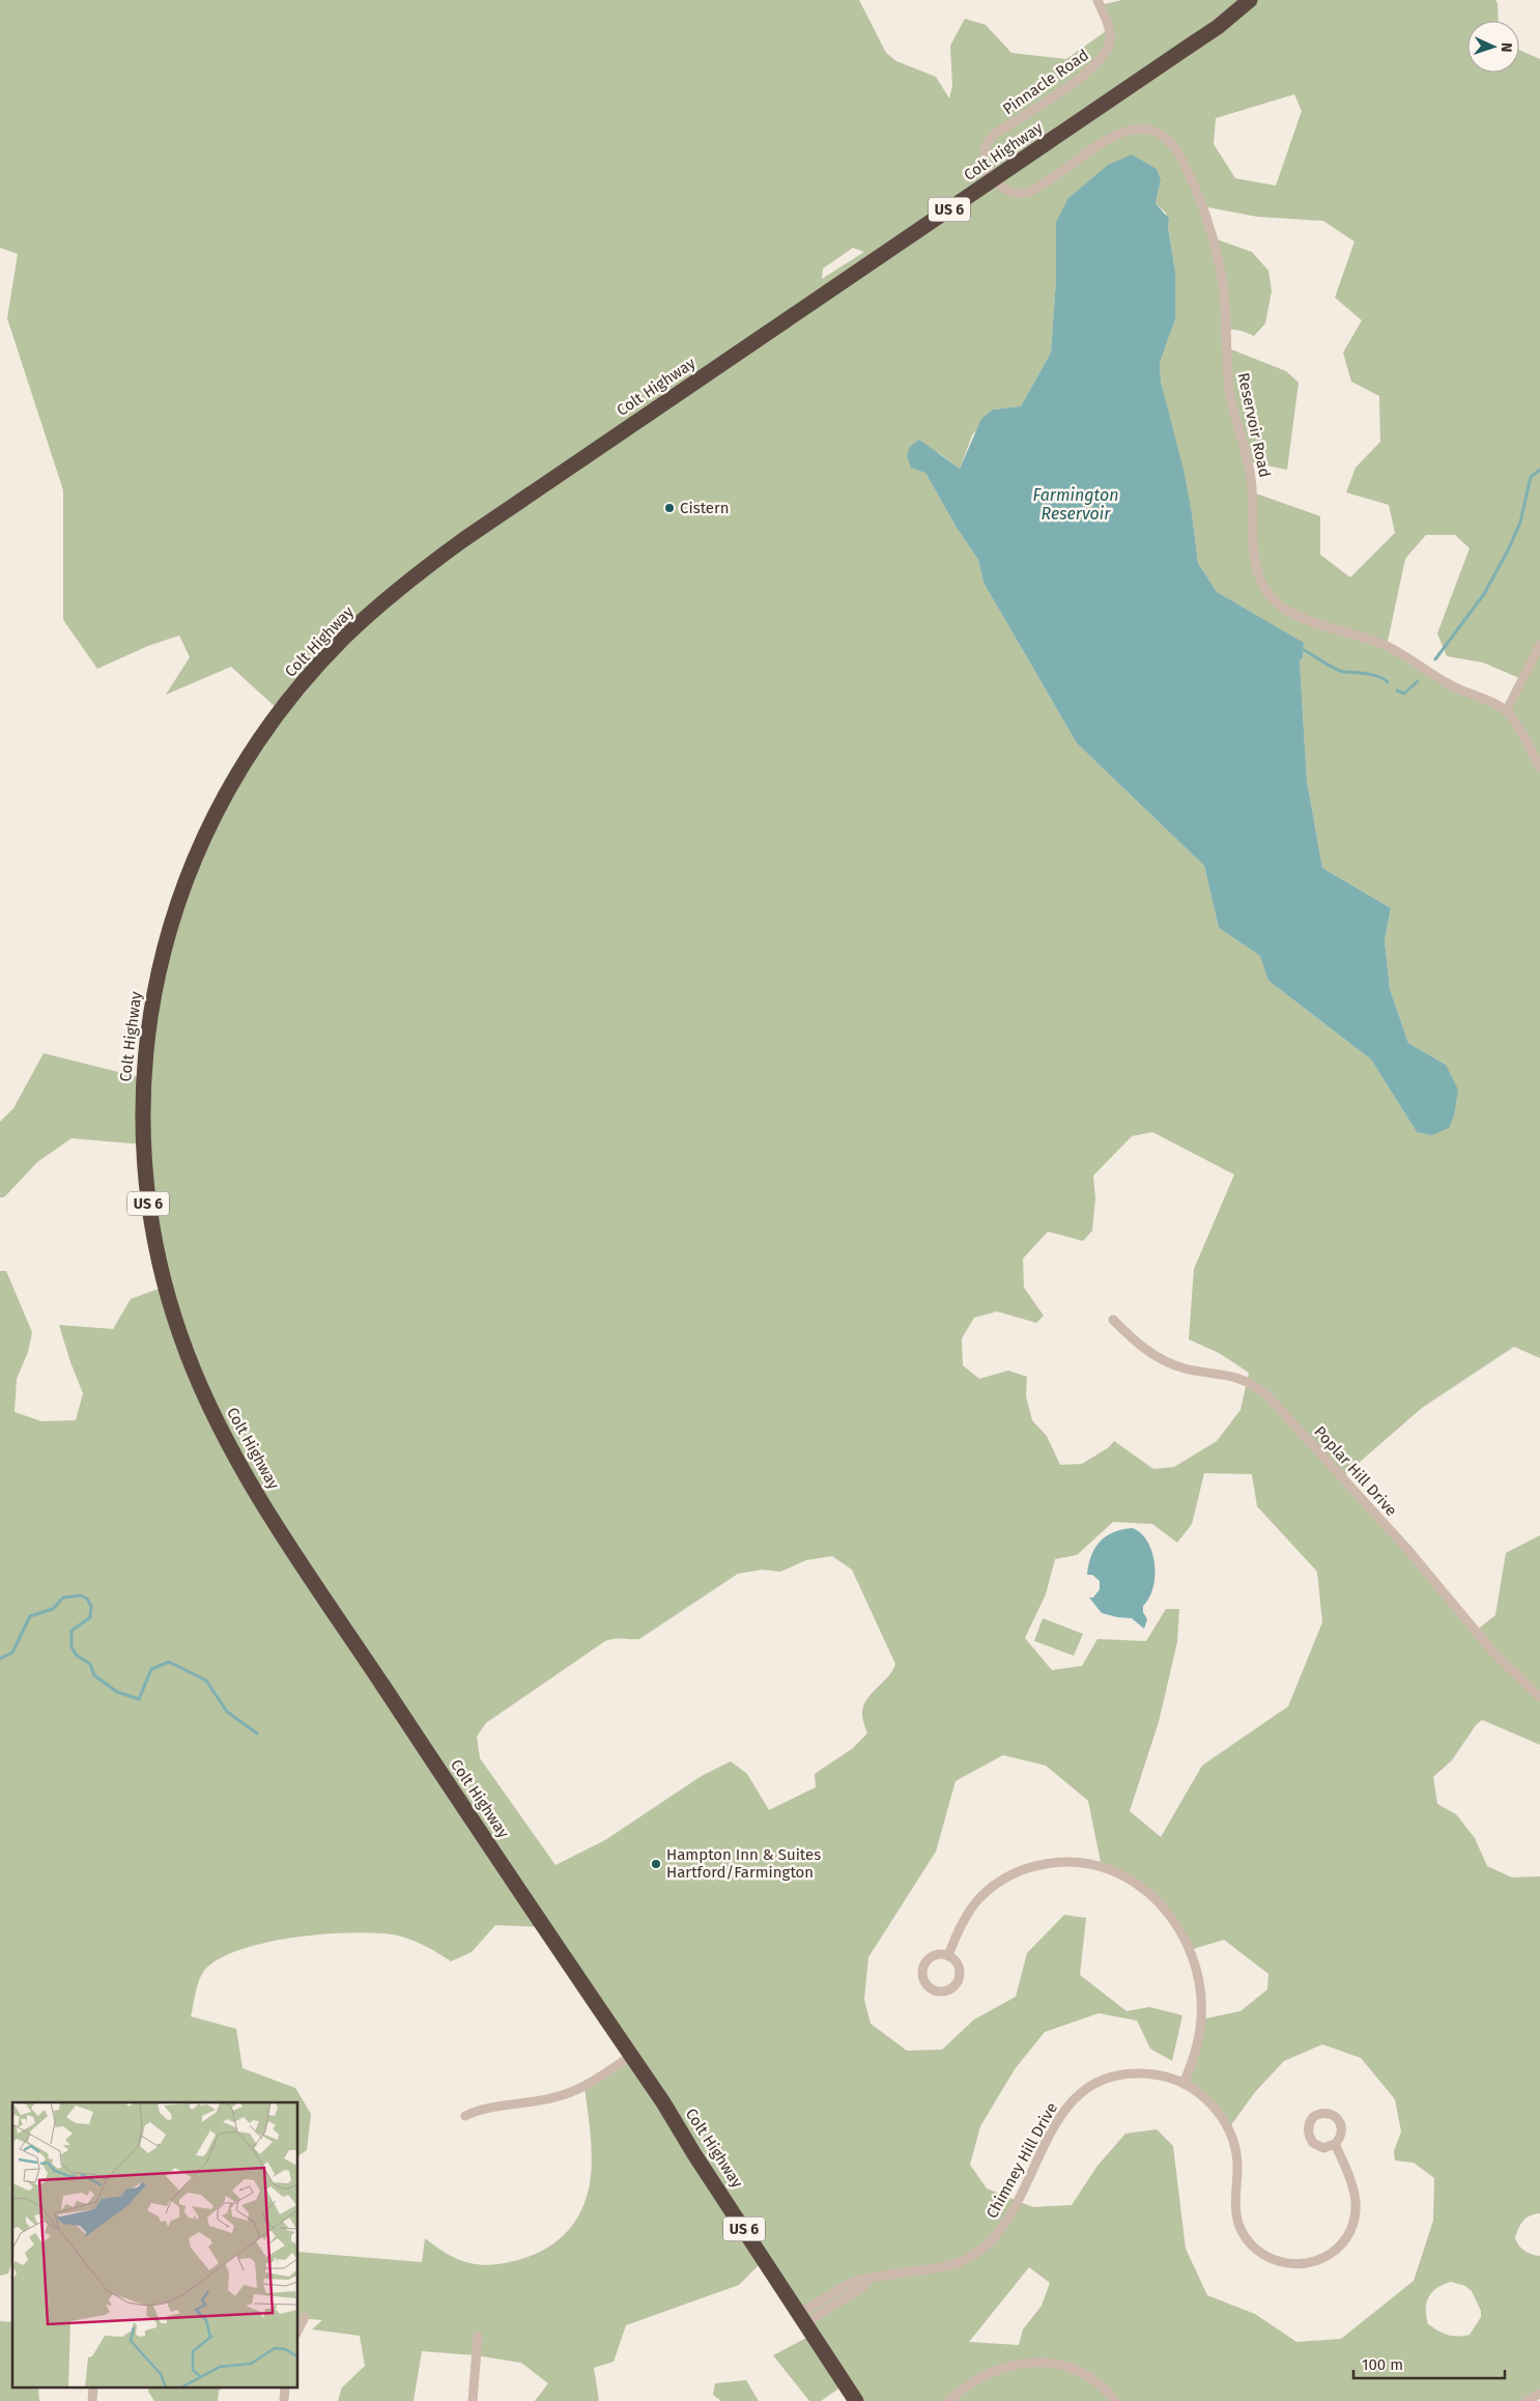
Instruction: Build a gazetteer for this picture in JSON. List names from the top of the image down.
{
  "streets": {
    "highway": ["Colt Highway", "US 6"],
    "street": [
      "Pinnacle Road",
      "Reservoir Road",
      "Poplar Hill Drive",
      "Chimney Hill Drive"
    ]
  },
  "crossings": [
    ["Pinnacle Road", "Colt Highway"],
    ["Pinnacle Road", "Reservoir Road"],
    ["Colt Highway", "Reservoir Road"],
    ["Colt Highway", "Chimney Hill Drive"]
  ],
  "water": ["Farmington Reservoir"],
  "places": ["Cistern", "Hampton Inn & Suites Hartford/Farmington"],
  "scale_bar": "100 m",
  "north": "right"
}
